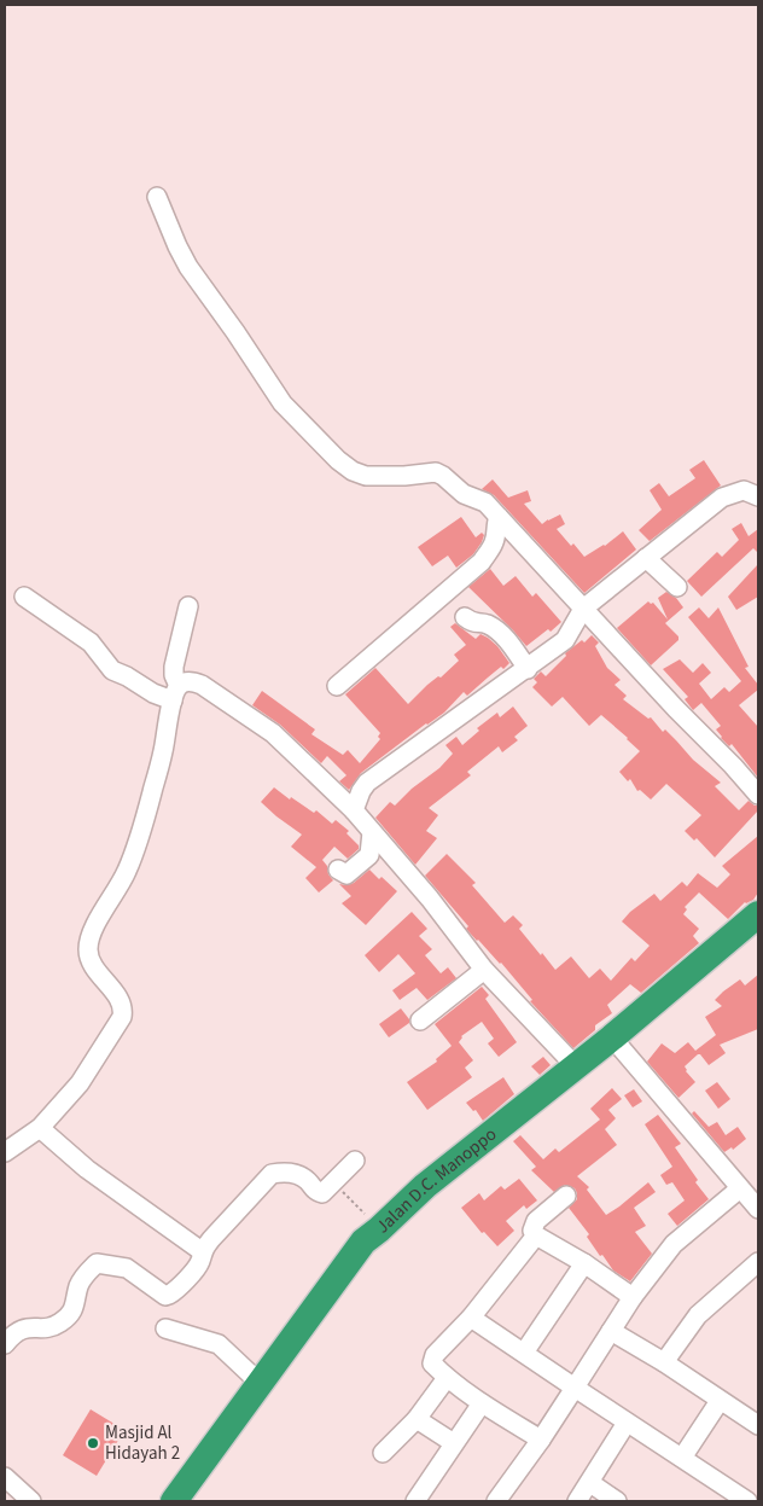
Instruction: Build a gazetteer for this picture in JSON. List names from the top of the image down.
{
  "streets": {
    "highway": ["Jalan D.C. Manoppo"]
  },
  "places": ["Masjid Al Hidayah 2"]
}
